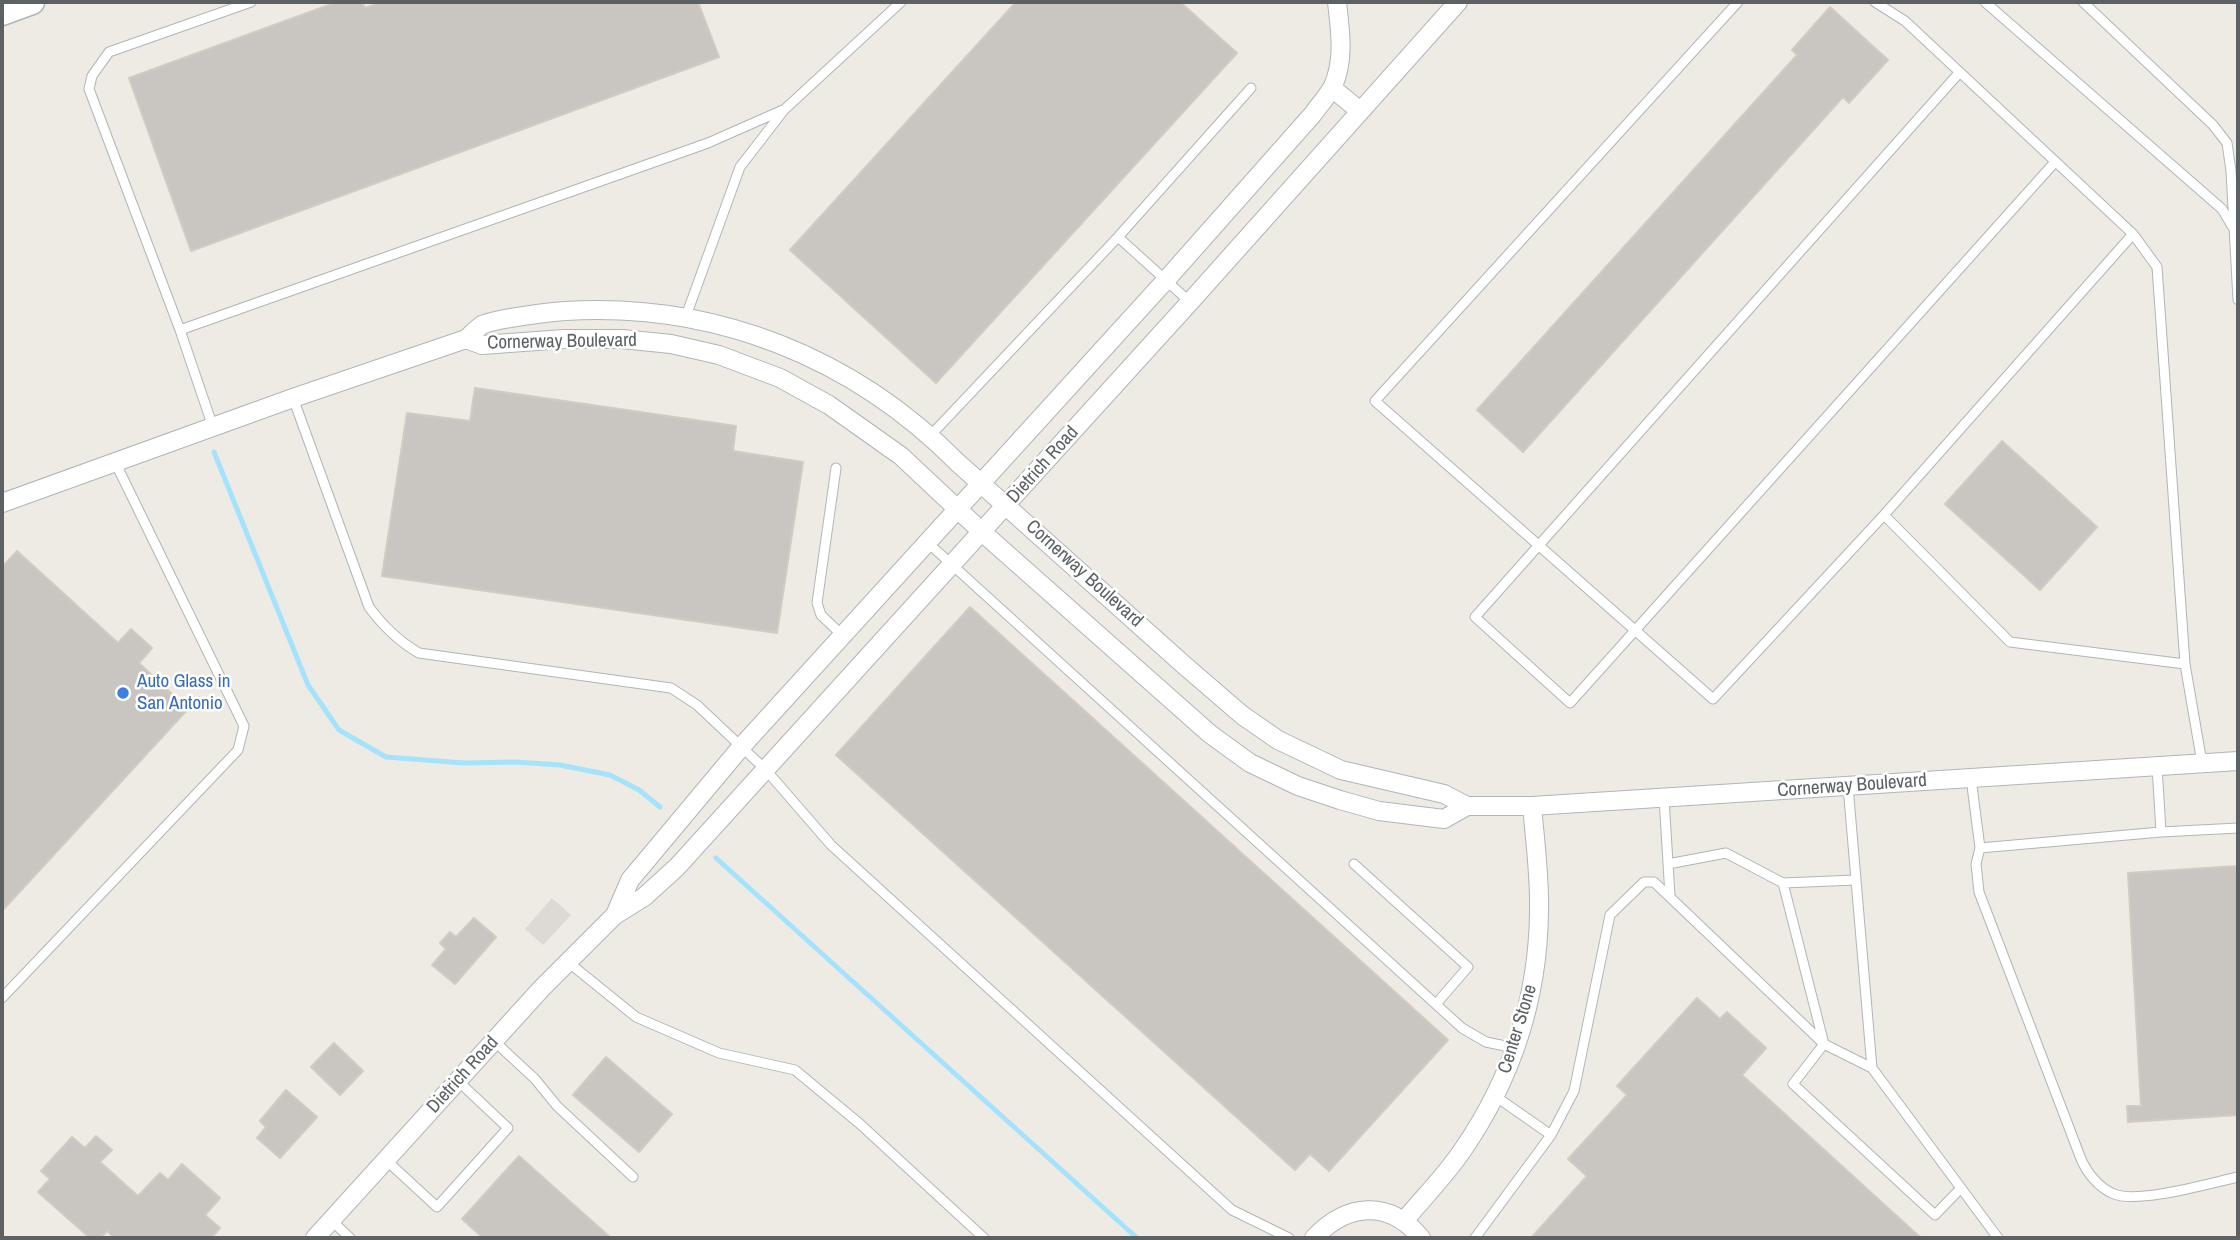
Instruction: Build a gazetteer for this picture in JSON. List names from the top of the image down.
{
  "streets": {
    "street": ["Cornerway Boulevard", "Dietrich Road", "Center Stone"]
  },
  "crossings": [
    ["Cornerway Boulevard", "Dietrich Road"],
    ["Cornerway Boulevard", "Center Stone"]
  ],
  "places": ["Auto Glass in San Antonio"]
}
